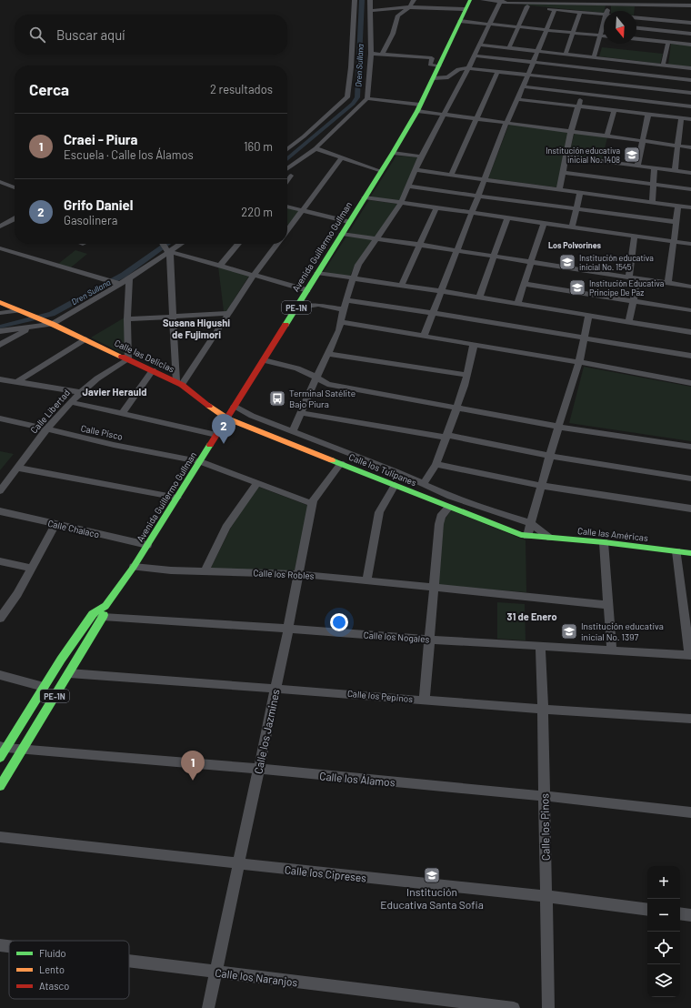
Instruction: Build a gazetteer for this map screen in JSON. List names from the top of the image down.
{
  "streets": {
    "main road": [
      "Avenida Guillermo Gullman",
      "PE-1N",
      "Calle las Delicias",
      "Calle los Tulipanes",
      "Calle las Américas"
    ],
    "street": [
      "Calle Libertad",
      "Calle Pisco",
      "Calle Chalaco",
      "Calle los Robles",
      "Calle los Nogales",
      "Calle los Pepinos",
      "Calle los Jazmines",
      "Calle los Álamos",
      "Calle los Pinos",
      "Calle los Cipreses",
      "Calle los Naranjos"
    ]
  },
  "crossings": [
    ["Avenida Guillermo Gullman", "Calle las Delicias"],
    ["Avenida Guillermo Gullman", "Calle Pisco"],
    ["Avenida Guillermo Gullman", "Calle los Tulipanes"],
    ["Avenida Guillermo Gullman", "Calle Chalaco"],
    ["Avenida Guillermo Gullman", "Calle los Robles"],
    ["Avenida Guillermo Gullman", "Calle los Nogales"],
    ["Avenida Guillermo Gullman", "Calle los Pepinos"],
    ["Avenida Guillermo Gullman", "Calle los Álamos"],
    ["Calle las Delicias", "Calle Libertad"],
    ["Calle las Delicias", "Calle los Tulipanes"],
    ["Calle Libertad", "Calle Pisco"],
    ["Calle Pisco", "Calle los Jazmines"],
    ["Calle los Tulipanes", "Calle las Américas"],
    ["Calle los Tulipanes", "Calle los Jazmines"],
    ["Calle los Robles", "Calle los Jazmines"],
    ["Calle los Nogales", "Calle los Jazmines"],
    ["Calle los Nogales", "Calle los Pinos"],
    ["Calle los Pepinos", "Calle los Jazmines"],
    ["Calle los Pepinos", "Calle los Pinos"],
    ["Calle los Jazmines", "Calle los Álamos"],
    ["Calle los Jazmines", "Calle los Cipreses"],
    ["Calle los Jazmines", "Calle los Naranjos"],
    ["Calle los Álamos", "Calle los Pinos"],
    ["Calle los Pinos", "Calle los Cipreses"]
  ],
  "districts": [
    "Los Polvorines",
    "Susana Higushi de Fujimori",
    "Javier Herauld",
    "31 de Enero"
  ],
  "water": ["Dren Sullana"],
  "places": {
    "school or university": [
      "Institución educativa inicial No. 1408",
      "Institución educativa inicial No. 1545",
      "Institución Educativa Principe De Paz",
      "Institución educativa inicial No. 1397",
      "Institución Educativa Santa Sofia"
    ],
    "bus stop": ["Terminal Satélite Bajo Piura"]
  },
  "legend": ["Fluido", "Lento", "Atasco"],
  "north": "bottom",
  "page": {
    "search": "Buscar aquí",
    "heading": ["Cerca", "2 resultados"],
    "list": [
      {
        "mark": "1",
        "name": "Craei - Piura",
        "note": "Escuela · Calle los Álamos",
        "value": "160 m"
      },
      {
        "mark": "2",
        "name": "Grifo Daniel",
        "note": "Gasolinera",
        "value": "220 m"
      }
    ],
    "pins": ["2", "1"],
    "map_buttons": ["+", "−"]
  }
}
